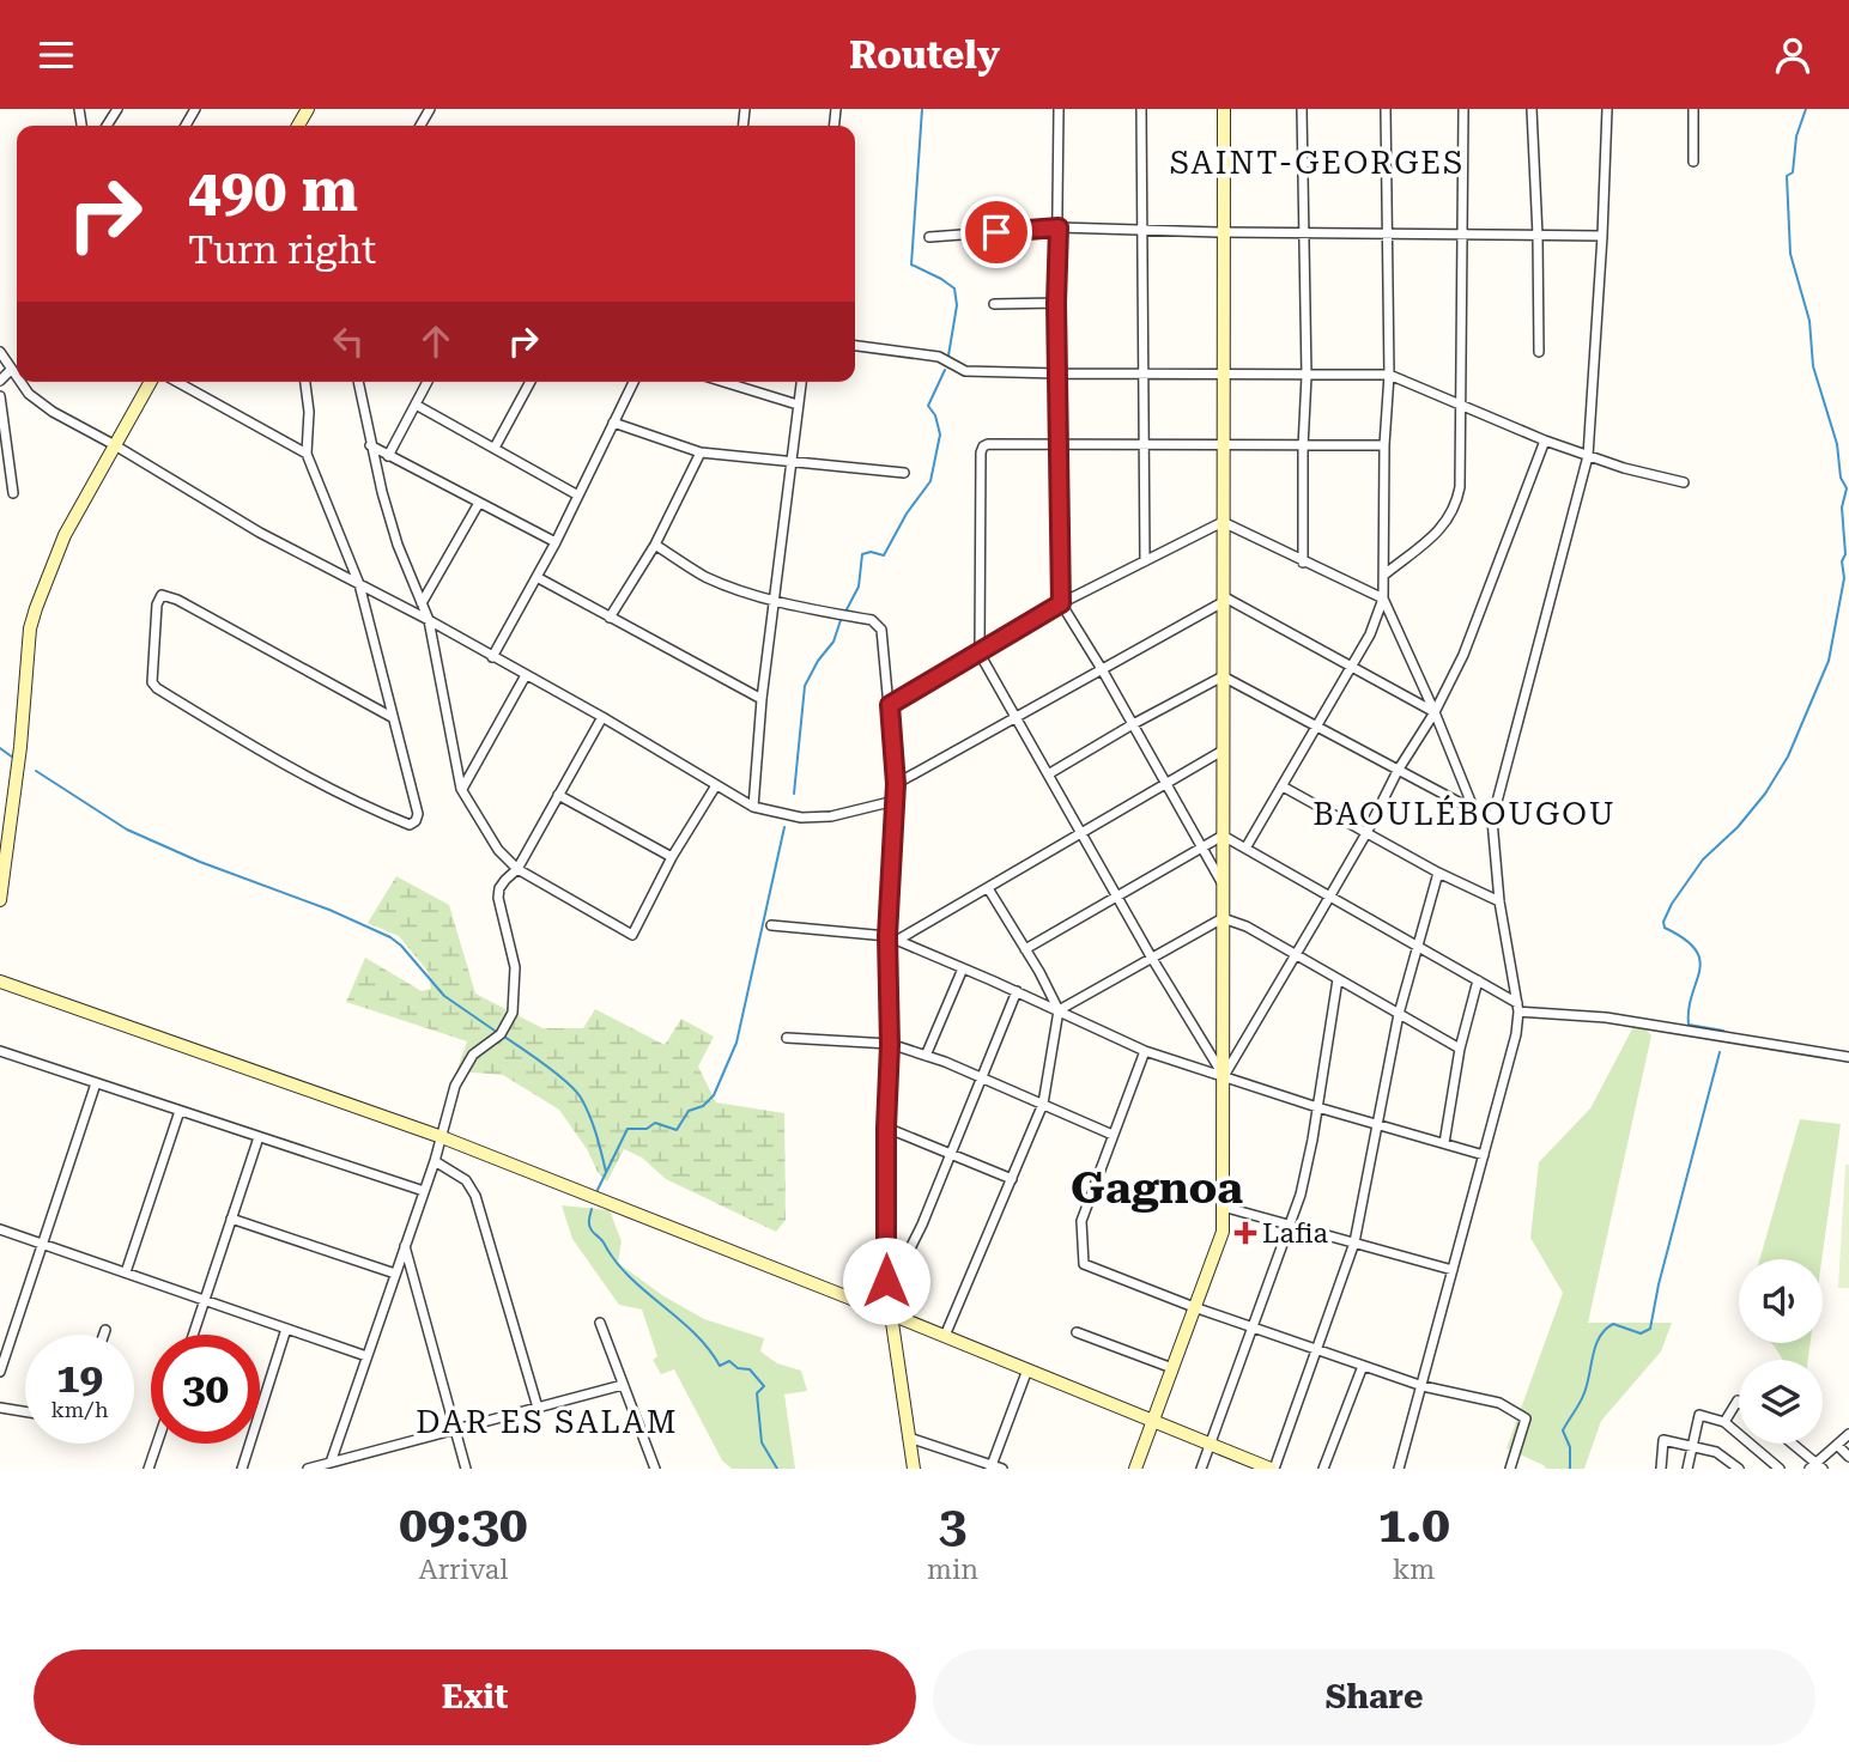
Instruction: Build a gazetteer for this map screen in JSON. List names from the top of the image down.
{
  "districts": [
    "SAINT-GEORGES",
    "BAOULÉBOUGOU",
    "Gagnoa",
    "DAR ES SALAM"
  ],
  "places": {
    "health": ["Lafia"]
  },
  "page": {
    "header": "Routely",
    "turn": ["490 m", "Turn right"],
    "speed": "19 km/h",
    "limit": "30",
    "eta": [
      "09:30",
      "Arrival",
      "3",
      "min",
      "1.0",
      "km"
    ],
    "buttons": ["Exit", "Share"]
  }
}
